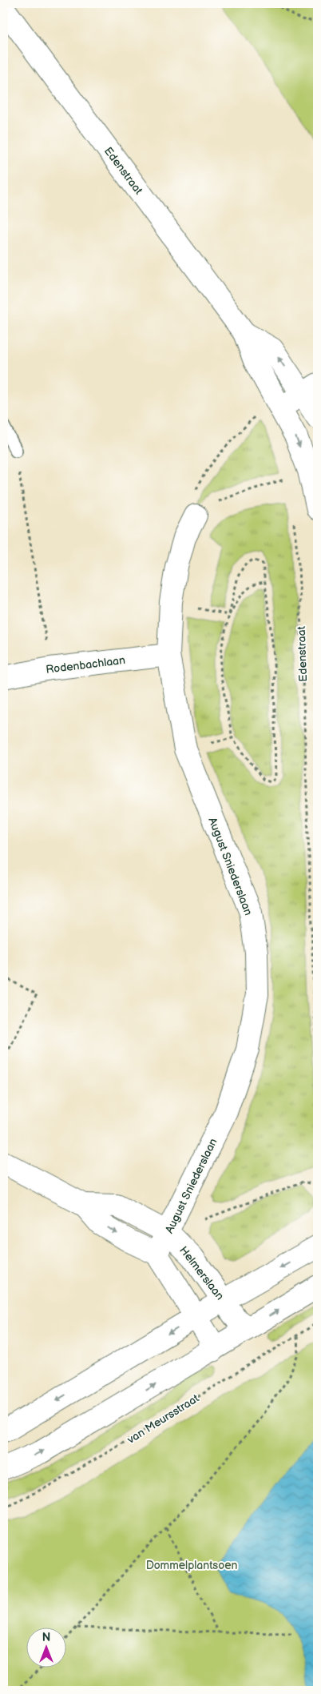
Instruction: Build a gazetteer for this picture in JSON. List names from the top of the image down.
{
  "streets": {
    "street": [
      "Edenstraat",
      "Rodenbachlaan",
      "August Sniederslaan",
      "Helmerslaan"
    ],
    "path": ["van Meursstraat"]
  },
  "crossings": [
    ["Rodenbachlaan", "August Sniederslaan"],
    ["August Sniederslaan", "Helmerslaan"]
  ],
  "parks": ["Dommelplantsoen"],
  "north": "top"
}
